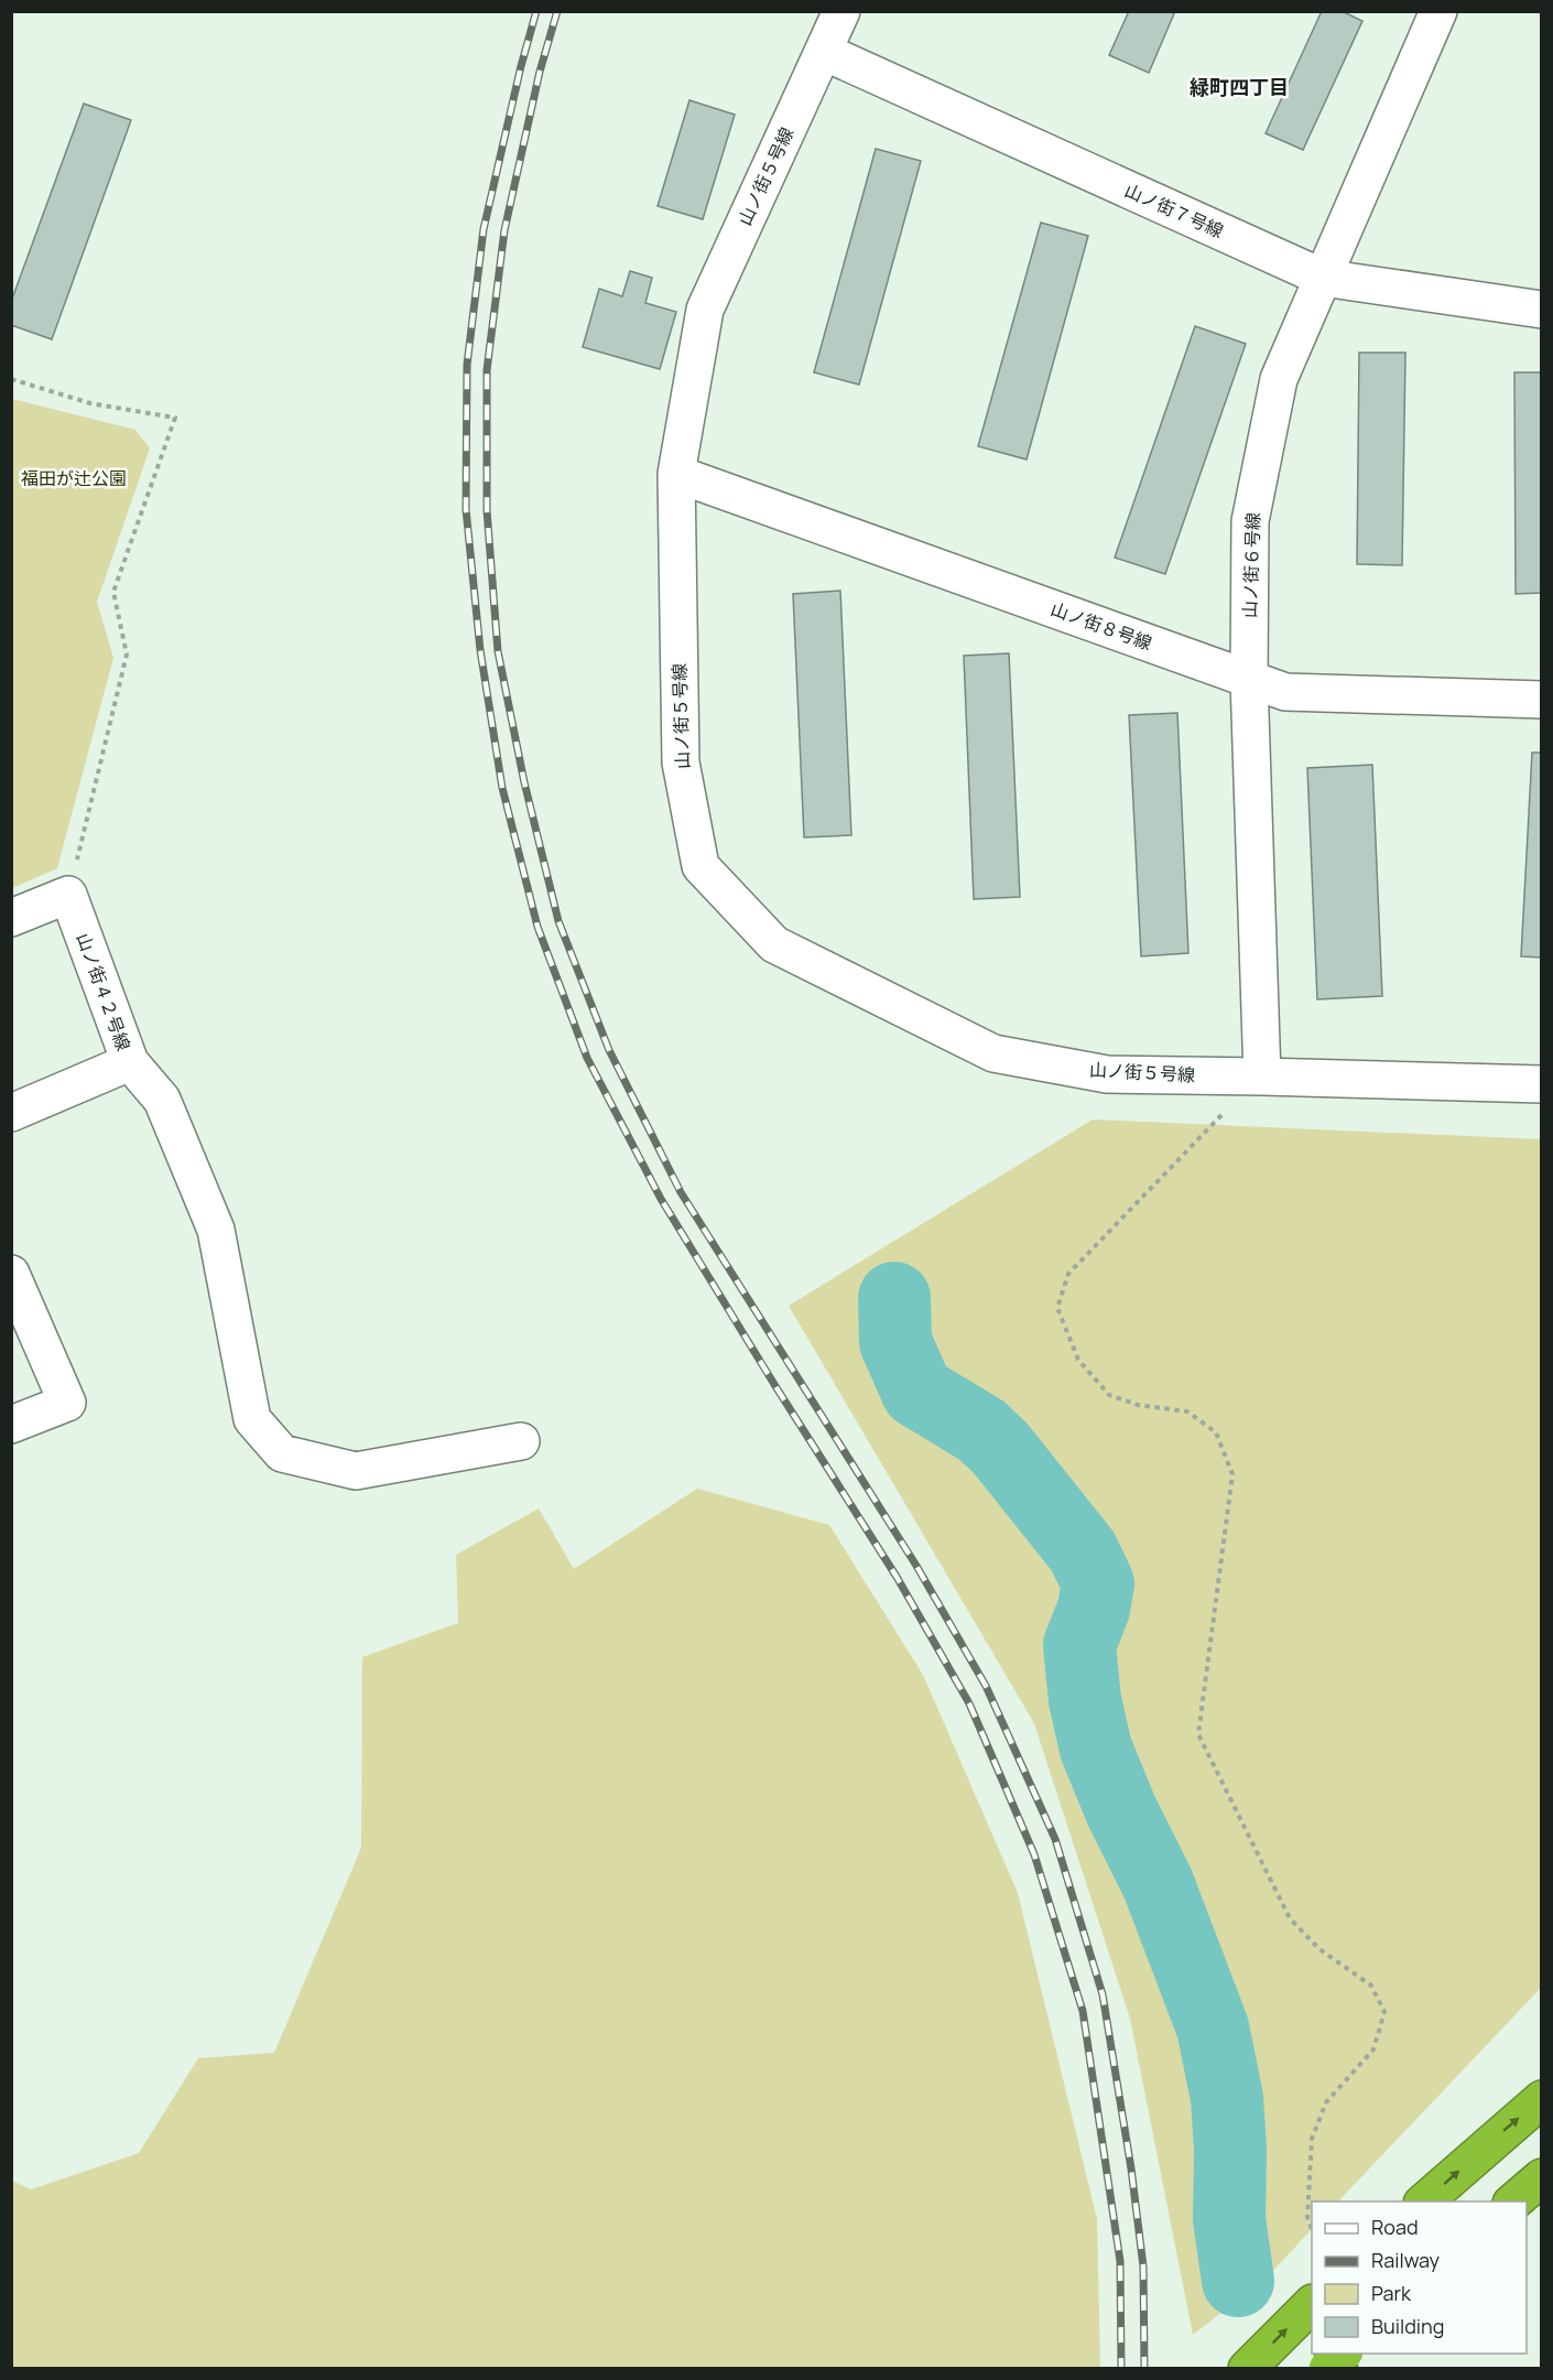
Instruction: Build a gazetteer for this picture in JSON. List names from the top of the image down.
{
  "streets": {
    "street": [
      "山ノ街５号線",
      "山ノ街７号線",
      "山ノ街６号線",
      "山ノ街８号線",
      "山ノ街４２号線"
    ]
  },
  "crossings": [
    ["山ノ街５号線", "山ノ街７号線"],
    ["山ノ街５号線", "山ノ街６号線"],
    ["山ノ街５号線", "山ノ街８号線"],
    ["山ノ街７号線", "山ノ街６号線"],
    ["山ノ街６号線", "山ノ街８号線"]
  ],
  "districts": ["緑町四丁目"],
  "parks": ["福田が辻公園"],
  "legend": [
    "Road",
    "Railway",
    "Park",
    "Building"
  ]
}
